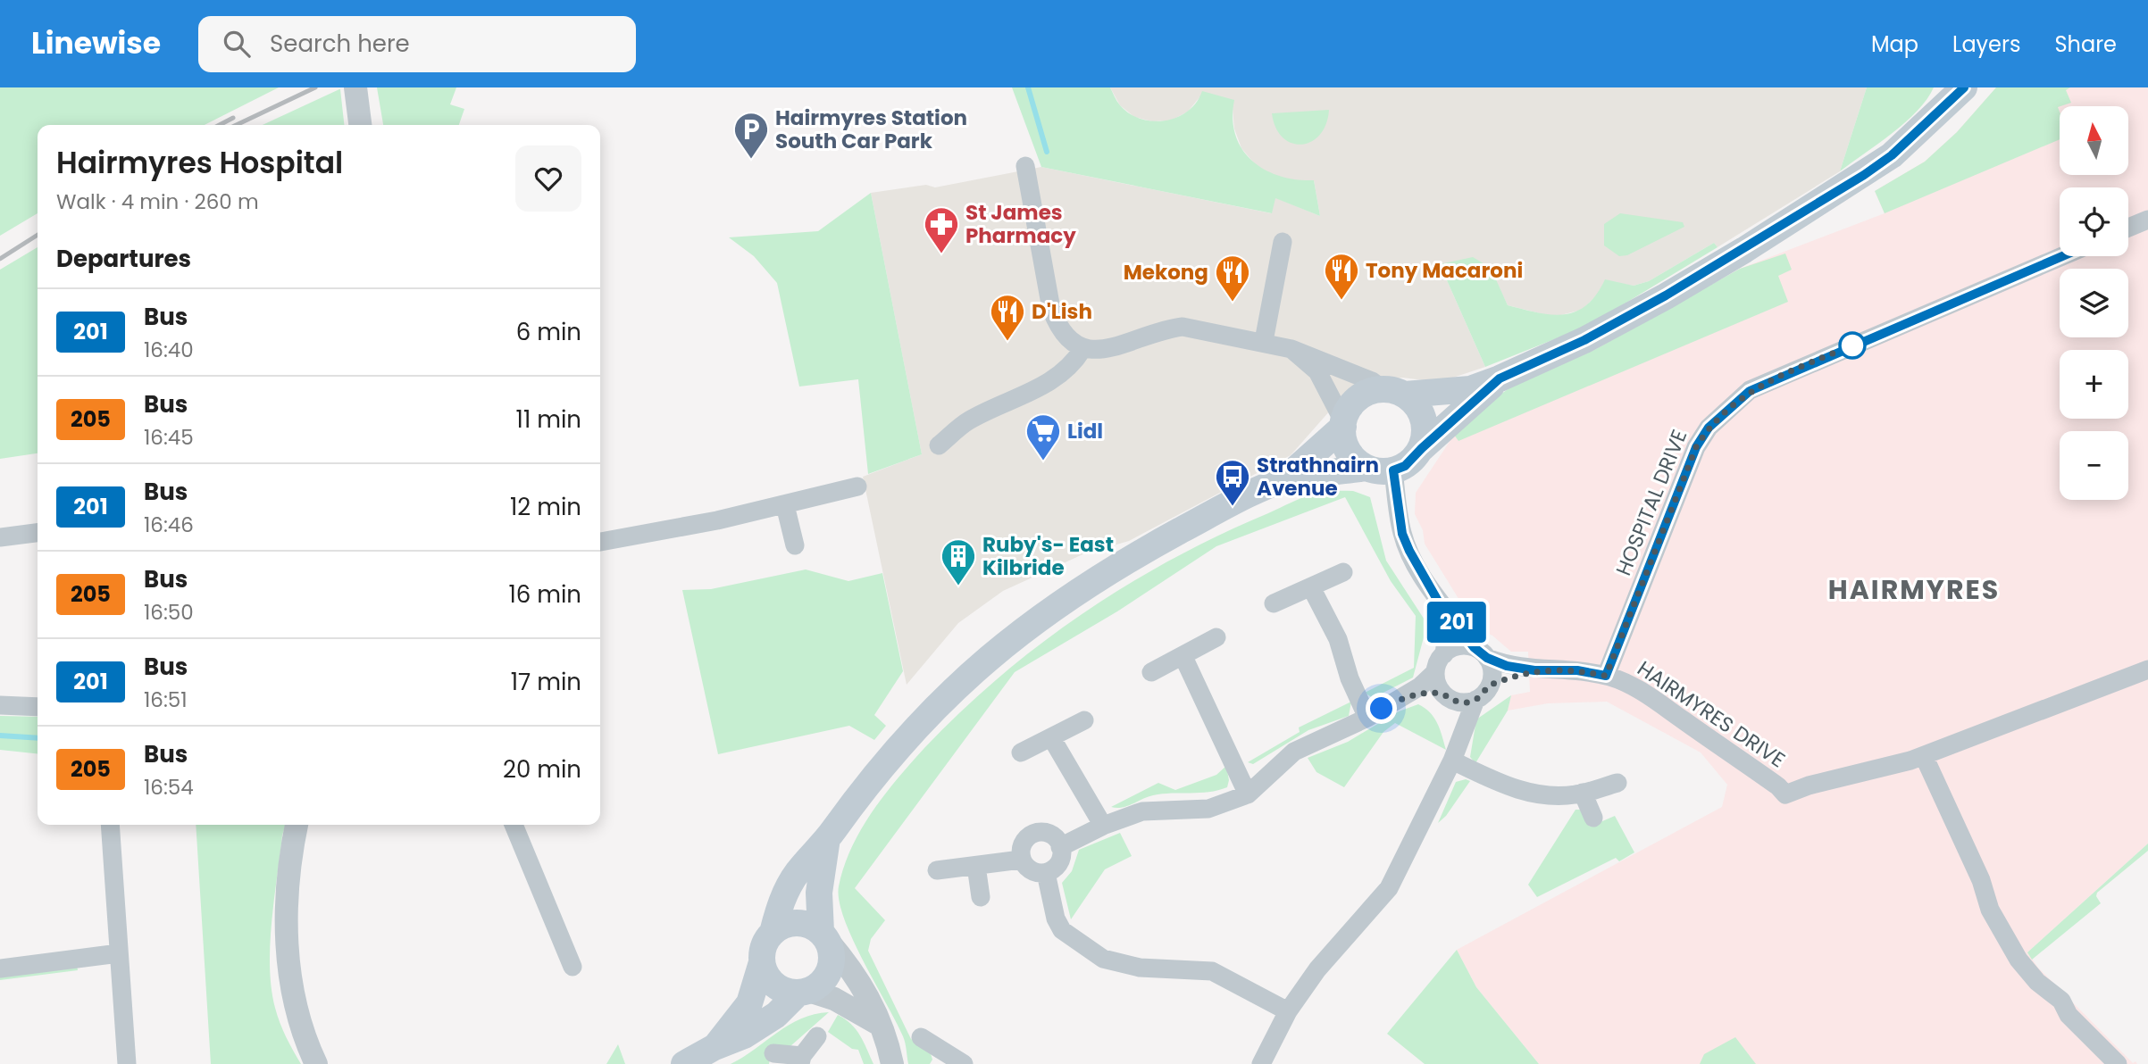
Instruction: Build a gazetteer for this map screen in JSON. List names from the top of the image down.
{
  "streets": {
    "street": ["HOSPITAL DRIVE", "HAIRMYRES DRIVE"]
  },
  "crossings": [
    ["HOSPITAL DRIVE", "HAIRMYRES DRIVE"]
  ],
  "districts": ["HAIRMYRES"],
  "places": {
    "parking": ["Hairmyres Station South Car Park"],
    "pharmacy": ["St James Pharmacy"],
    "restaurant": ["Tony Macaroni", "Mekong", "D'Lish"],
    "supermarket": ["Lidl"],
    "bus stop": ["Strathnairn Avenue"],
    "building": ["Ruby's- East Kilbride"]
  },
  "lines": ["bus line 201"],
  "north": "top",
  "page": {
    "header": "Linewise",
    "search": "Search here",
    "nav": ["Map", "Layers", "Share"],
    "on_map": "201",
    "map_buttons": ["+", "−"],
    "heading": [
      ["Hairmyres Hospital", "Walk · 4 min · 260 m"],
      "Departures"
    ],
    "list": [
      {
        "mark": "201",
        "name": "Bus",
        "note": "16:40",
        "value": "6 min"
      },
      {
        "mark": "205",
        "name": "Bus",
        "note": "16:45",
        "value": "11 min"
      },
      {
        "mark": "201",
        "name": "Bus",
        "note": "16:46",
        "value": "12 min"
      },
      {
        "mark": "205",
        "name": "Bus",
        "note": "16:50",
        "value": "16 min"
      },
      {
        "mark": "201",
        "name": "Bus",
        "note": "16:51",
        "value": "17 min"
      },
      {
        "mark": "205",
        "name": "Bus",
        "note": "16:54",
        "value": "20 min"
      }
    ]
  }
}
